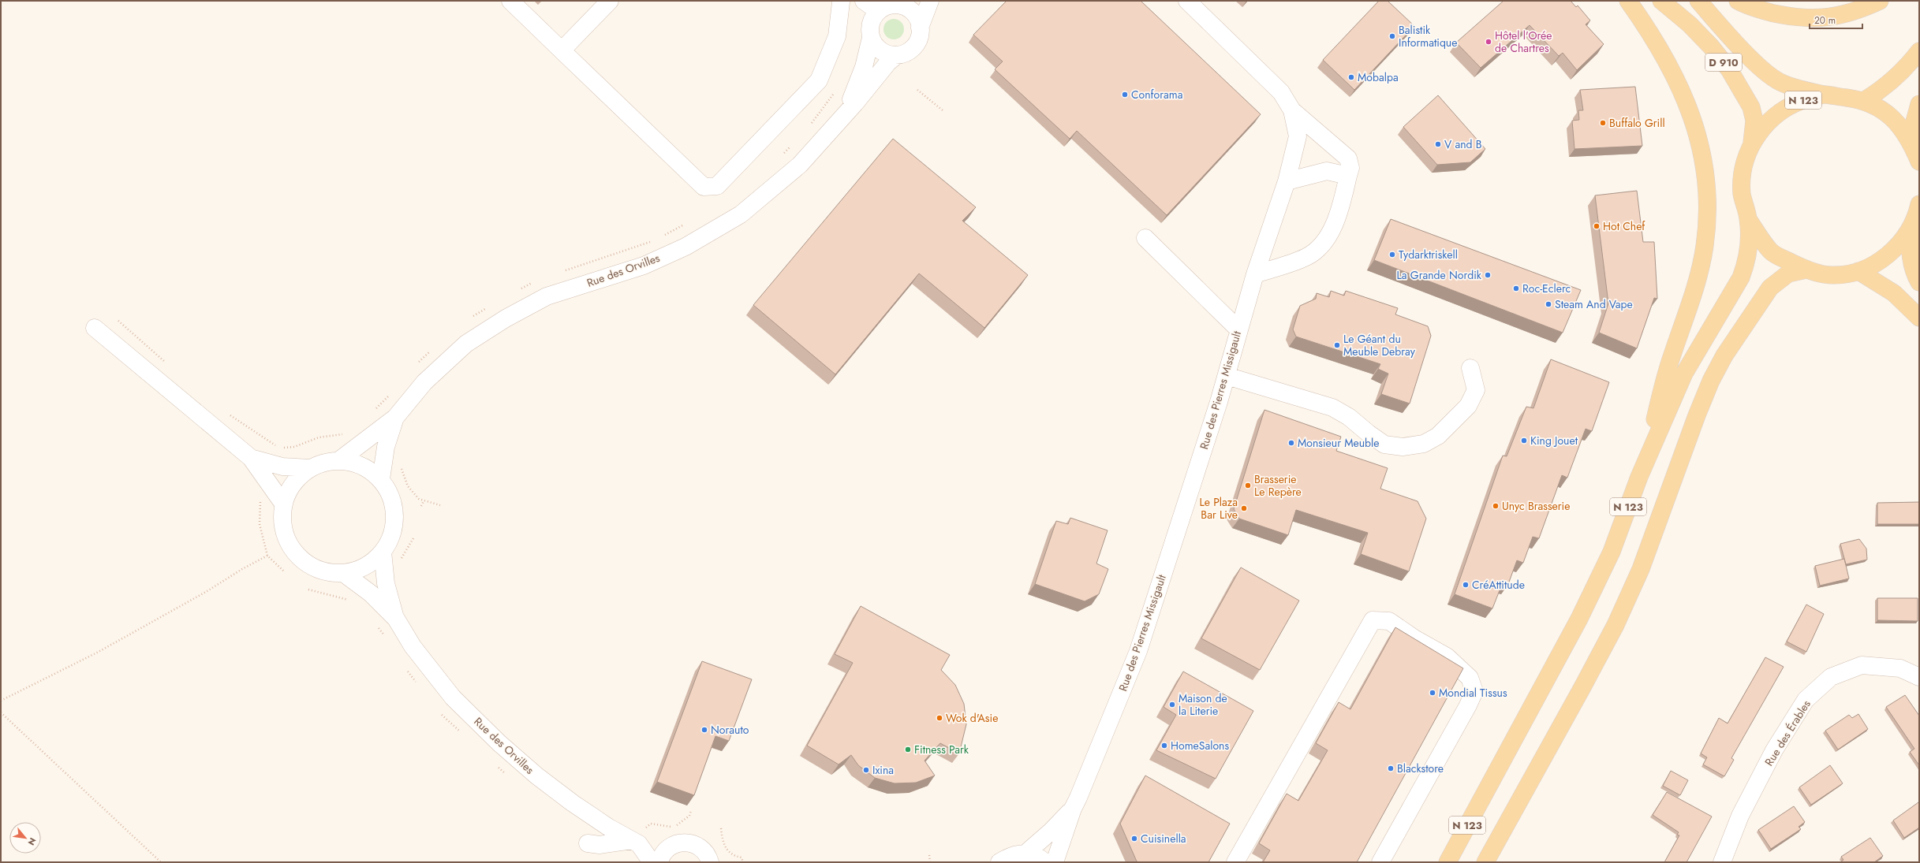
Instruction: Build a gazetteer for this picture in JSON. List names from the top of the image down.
{
  "streets": {
    "main road": ["D 910", "N 123"],
    "street": ["Rue des Orvilles", "Rue des Pierres Missigault", "Rue des Érables"]
  },
  "crossings": [
    ["D 910", "N 123"]
  ],
  "places": [
    "Balistik Informatique",
    "Hôtel l'Orée de Chartres",
    "Mobalpa",
    "Conforama",
    "Buffalo Grill",
    "V and B",
    "Hot Chef",
    "Tydarktriskell",
    "La Grande Nordik",
    "Roc-Eclerc",
    "Steam And Vape",
    "Le Géant du Meuble Debray",
    "King Jouet",
    "Monsieur Meuble",
    "Brasserie Le Repère",
    "Unyc Brasserie",
    "Le Plaza Bar Live",
    "CréAttitude",
    "Mondial Tissus",
    "Maison de la Literie",
    "Wok d'Asie",
    "Norauto",
    "HomeSalons",
    "Fitness Park",
    "Blackstore",
    "Ixina",
    "Cuisinella"
  ],
  "scale_bar": "20 m",
  "north": "bottom right"
}
